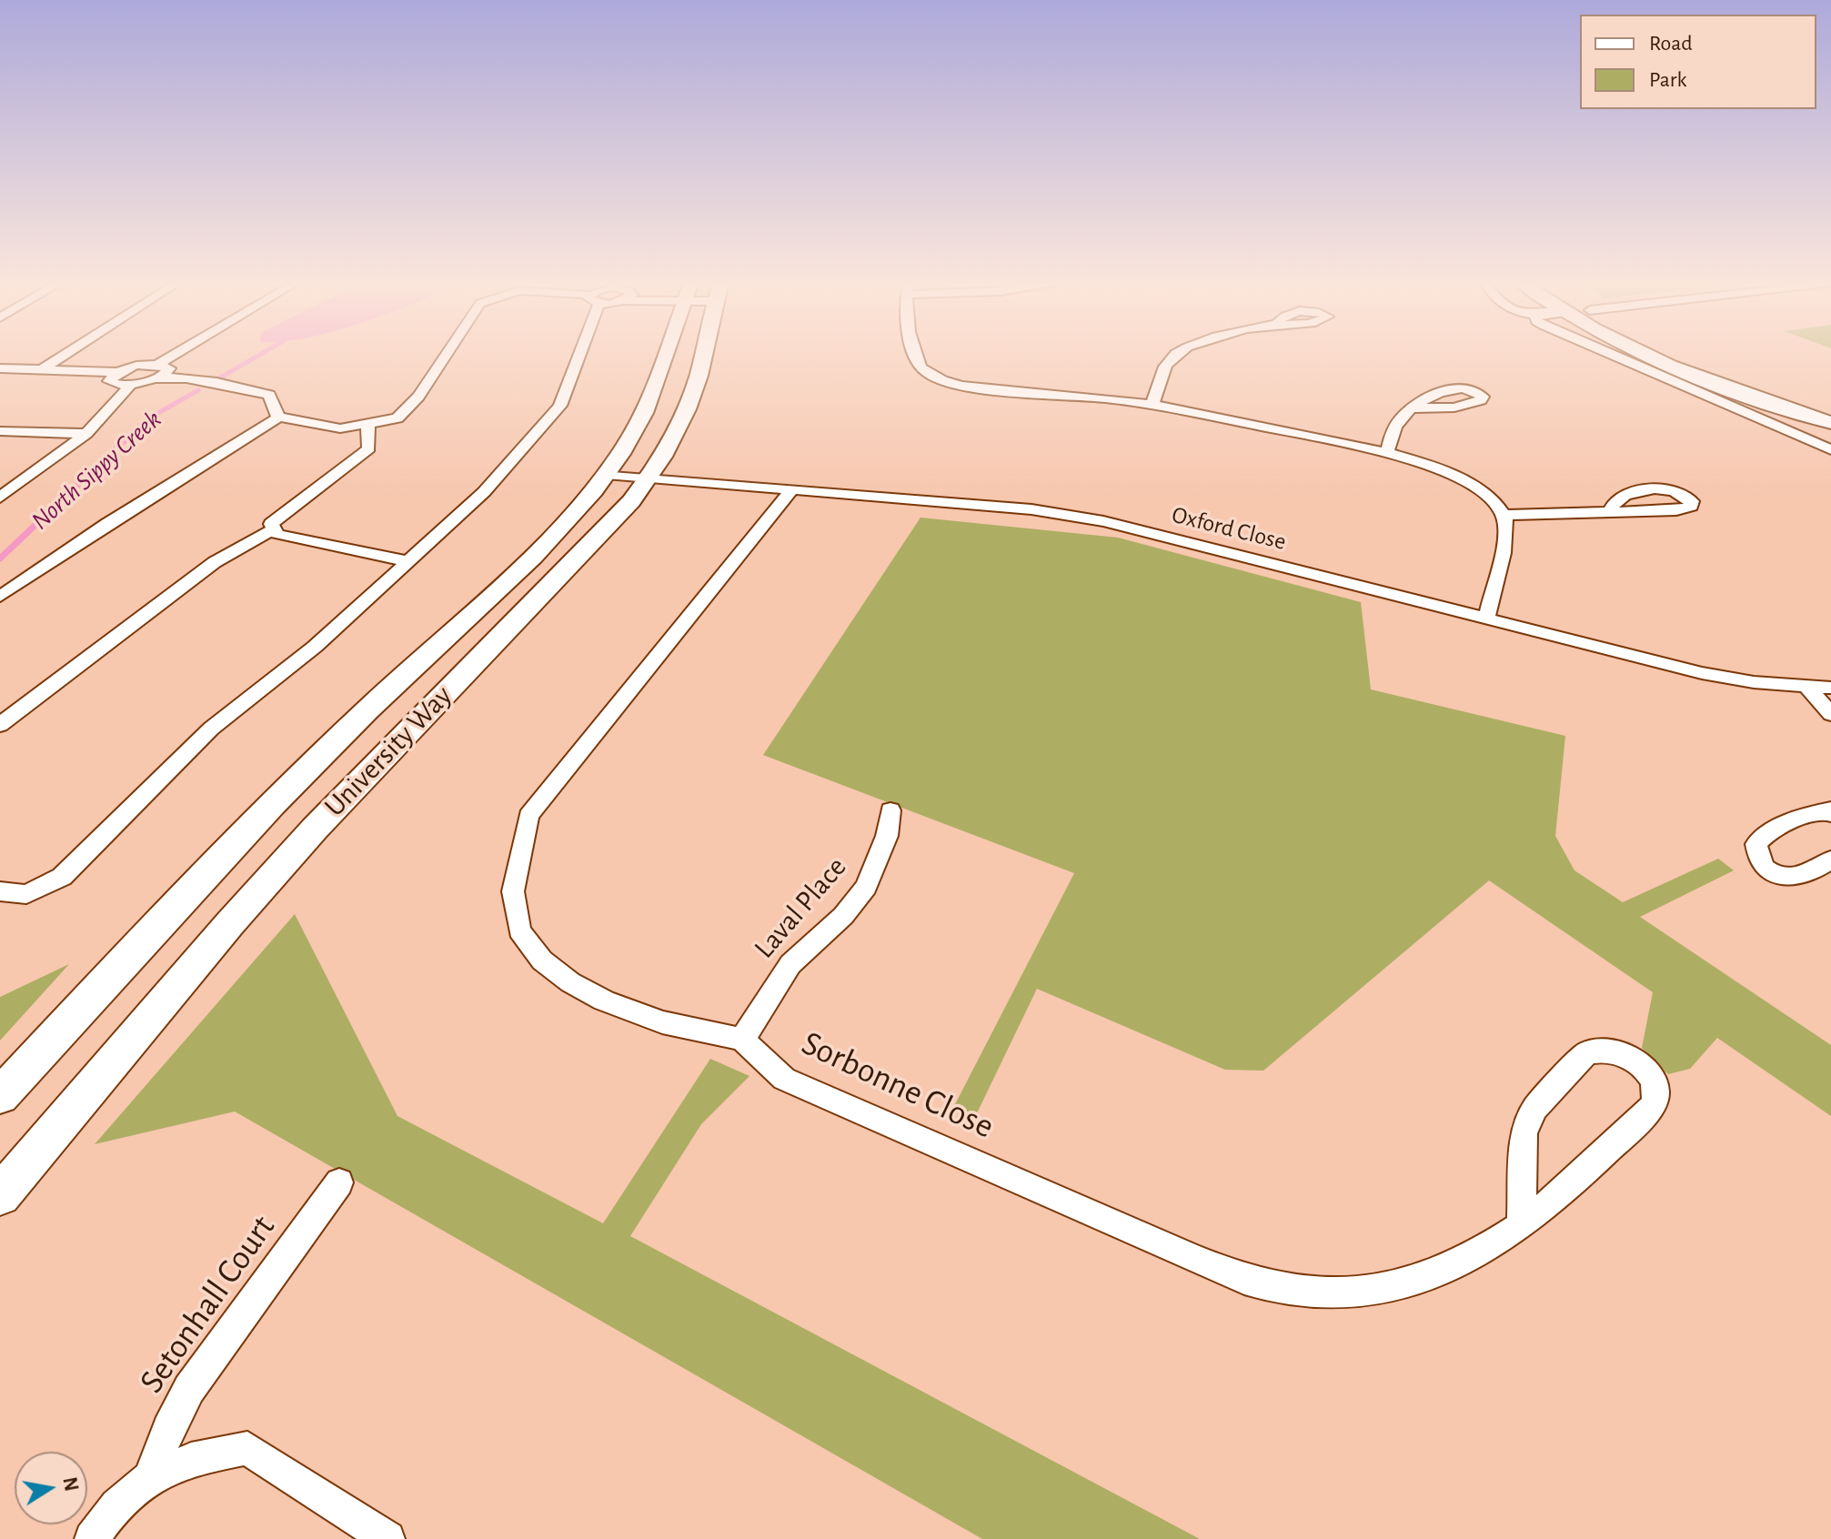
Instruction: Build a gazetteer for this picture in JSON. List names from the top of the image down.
{
  "streets": {
    "main road": ["University Way"],
    "street": [
      "Oxford Close",
      "Laval Place",
      "Sorbonne Close",
      "Setonhall Court"
    ]
  },
  "crossings": [
    ["Oxford Close", "University Way"],
    ["Laval Place", "Sorbonne Close"]
  ],
  "water": ["North Sippy Creek"],
  "legend": ["Road", "Park"],
  "north": "right"
}
